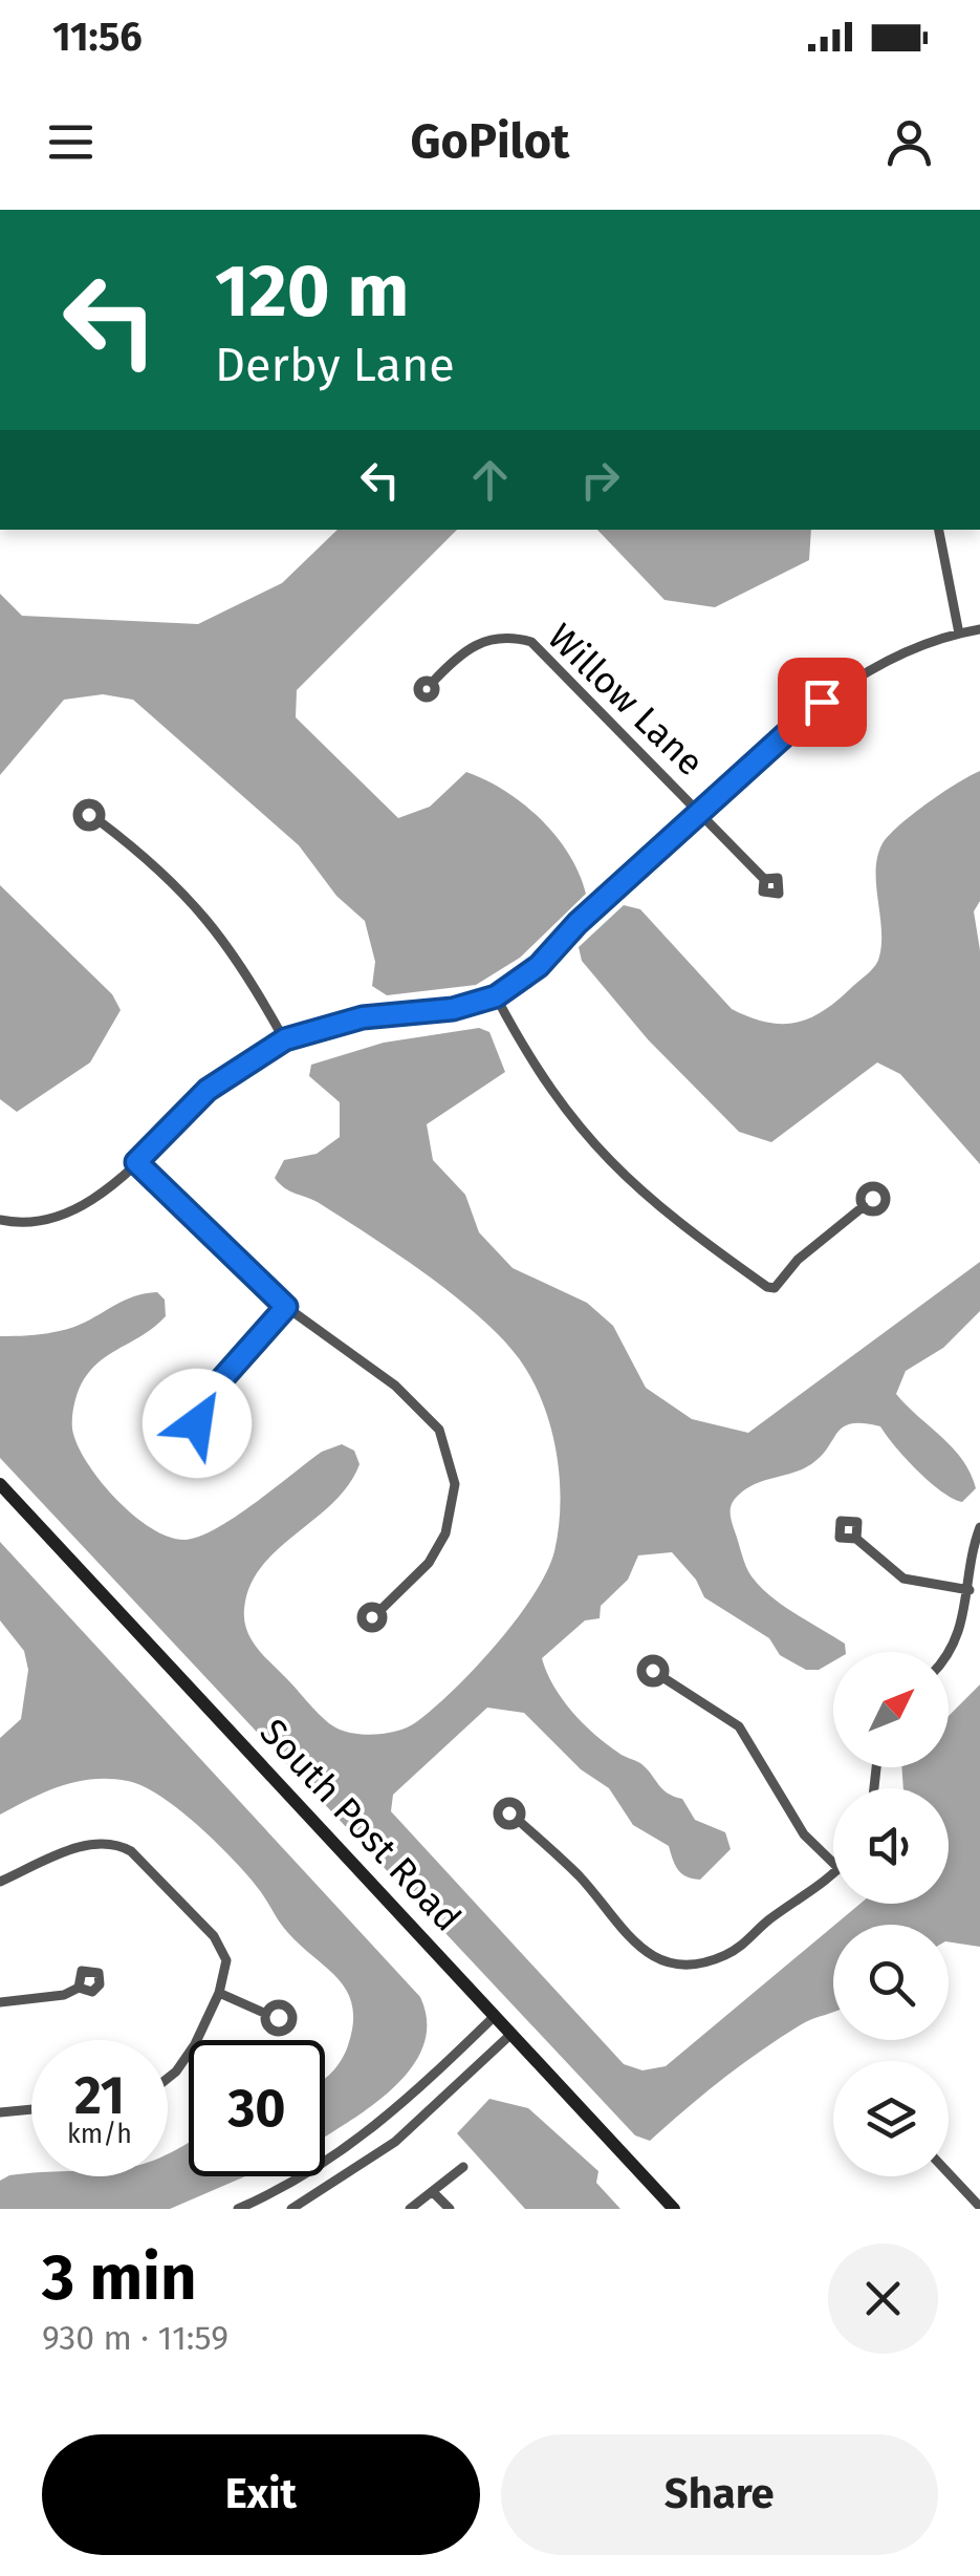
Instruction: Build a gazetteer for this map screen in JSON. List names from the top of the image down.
{
  "streets": {
    "street": ["Willow Lane", "South Post Road"]
  },
  "north": "top right",
  "page": {
    "status": "11:56",
    "header": "GoPilot",
    "turn": ["120 m", "Derby Lane"],
    "speed": "21 km/h",
    "limit": "30",
    "heading": ["3 min", "930 m · 11:59"],
    "buttons": ["Exit", "Share"]
  }
}
